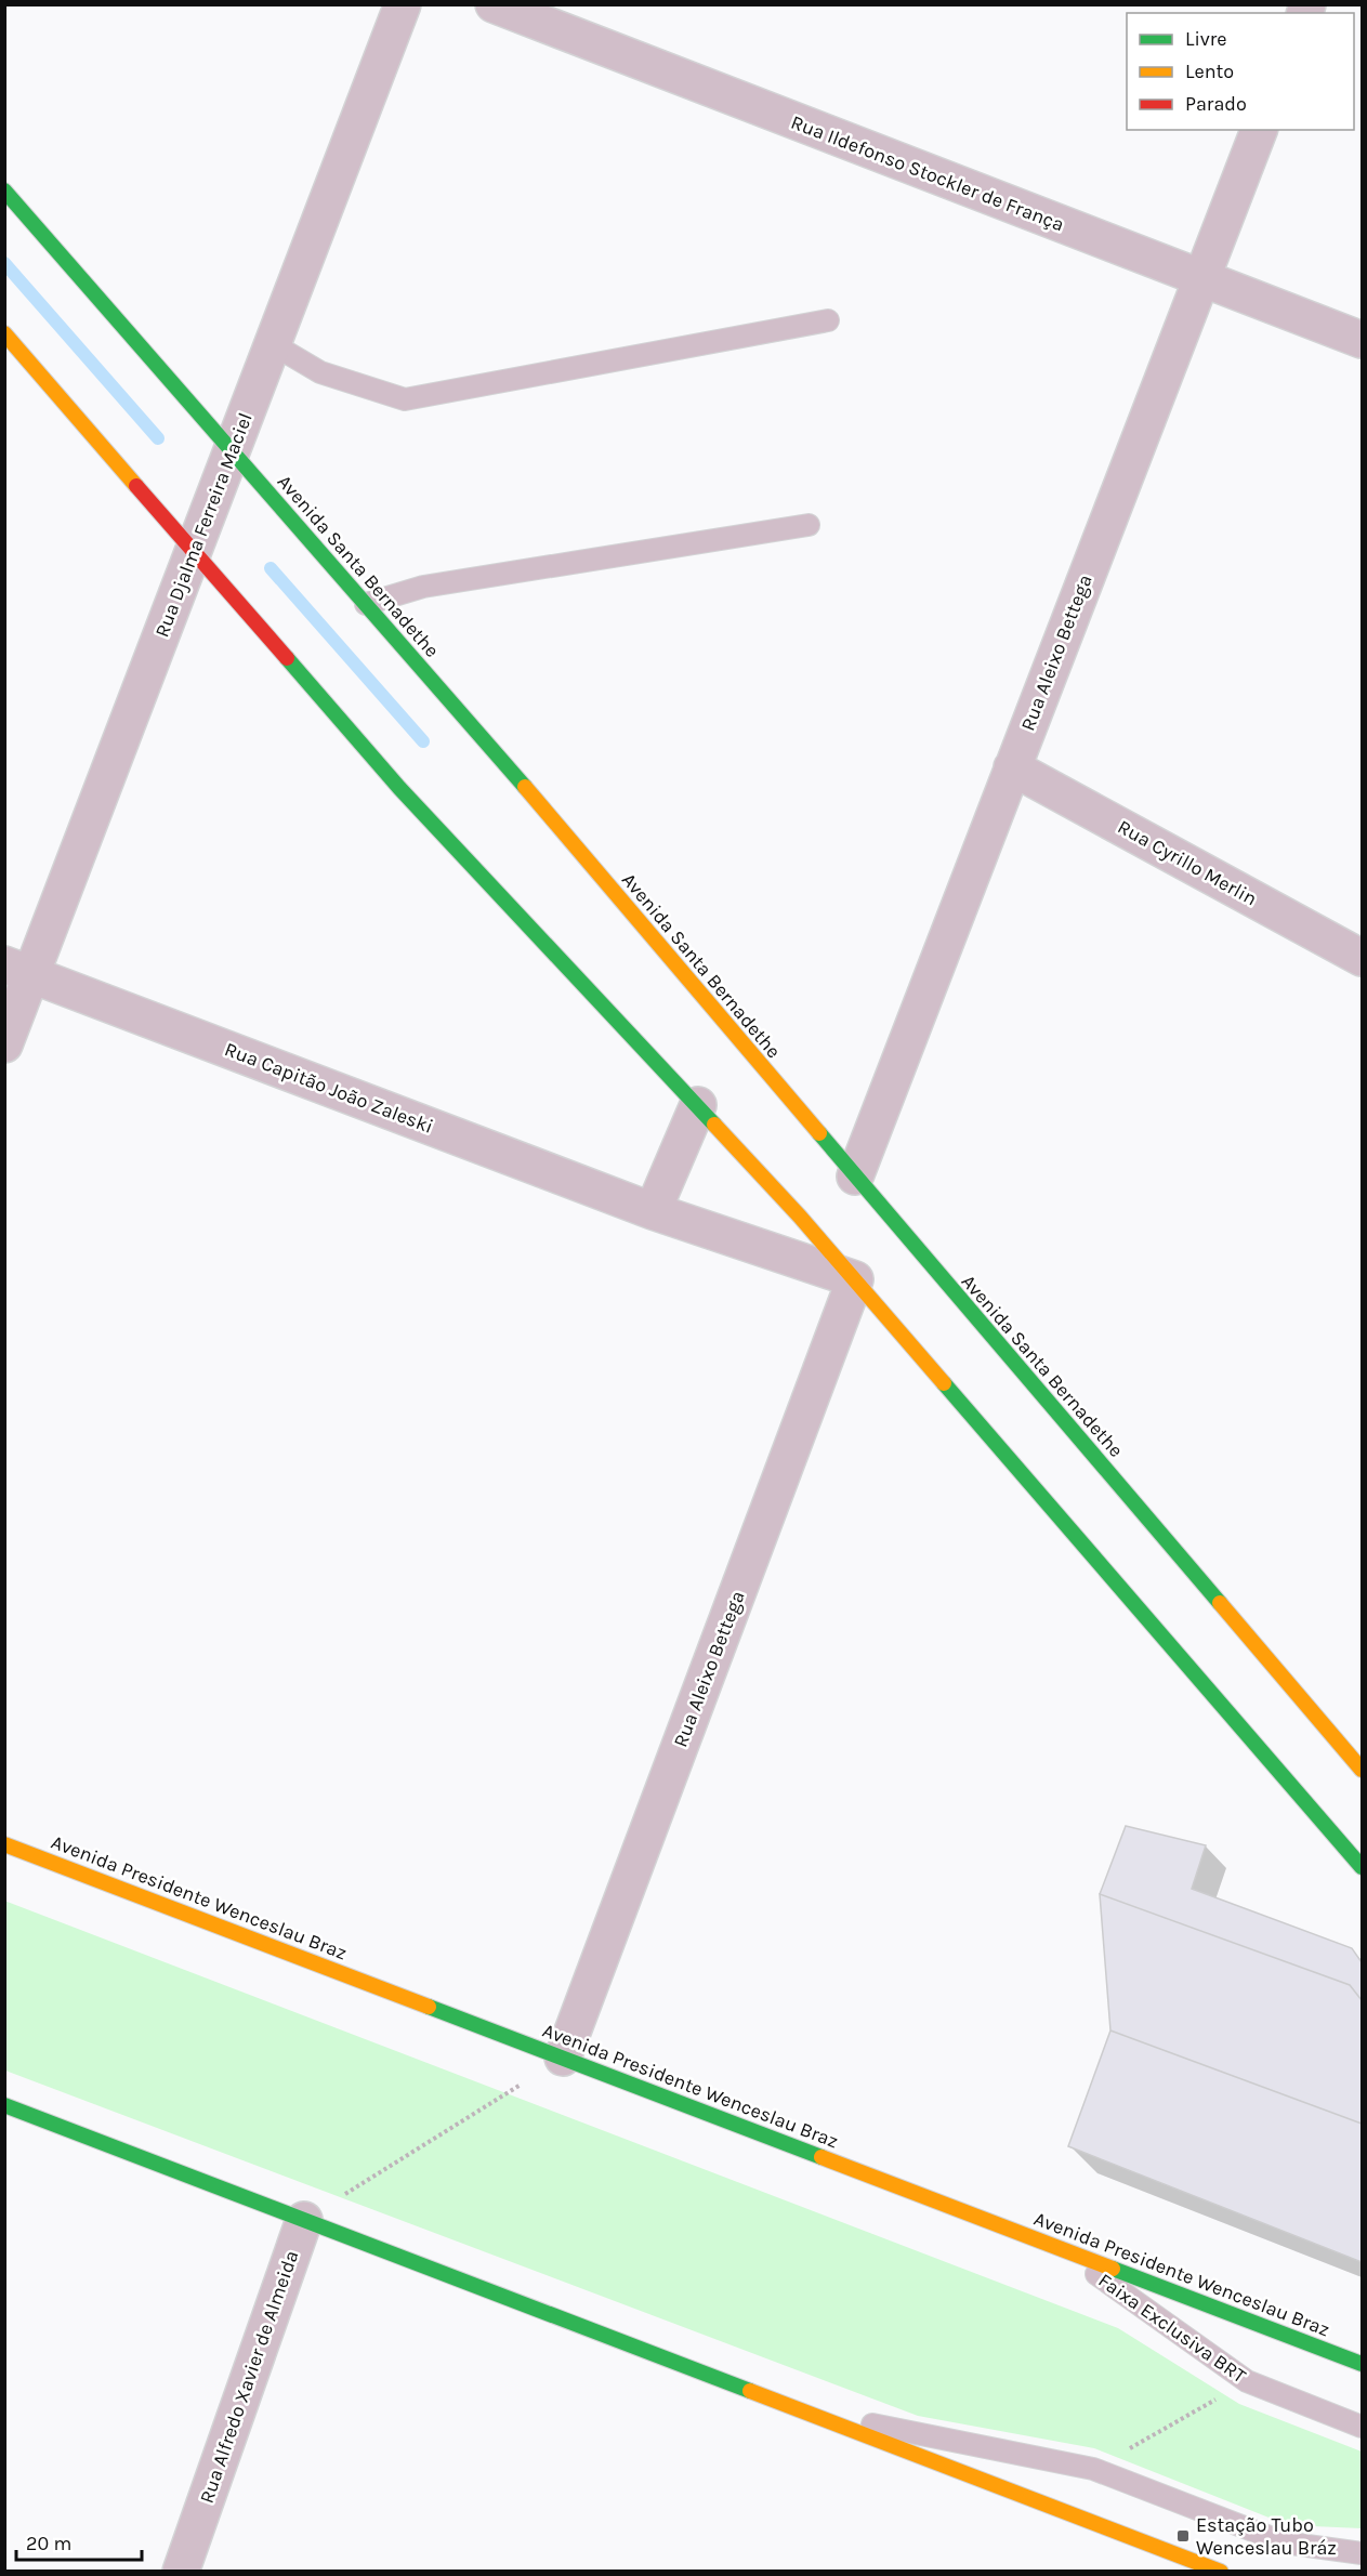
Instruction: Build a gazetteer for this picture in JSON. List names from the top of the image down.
{
  "streets": {
    "main road": ["Avenida Santa Bernadethe", "Avenida Presidente Wenceslau Braz"],
    "street": [
      "Rua Ildefonso Stockler de França",
      "Rua Djalma Ferreira Maciel",
      "Rua Aleixo Bettega",
      "Rua Cyrillo Merlin",
      "Rua Capitão João Zaleski",
      "Rua Alfredo Xavier de Almeida"
    ],
    "lane": ["Faixa Exclusiva BRT"]
  },
  "crossings": [
    ["Rua Ildefonso Stockler de França", "Rua Aleixo Bettega"],
    ["Rua Djalma Ferreira Maciel", "Avenida Santa Bernadethe"],
    ["Rua Djalma Ferreira Maciel", "Rua Capitão João Zaleski"],
    ["Avenida Santa Bernadethe", "Rua Aleixo Bettega"],
    ["Rua Aleixo Bettega", "Rua Cyrillo Merlin"],
    ["Rua Aleixo Bettega", "Rua Capitão João Zaleski"],
    ["Rua Aleixo Bettega", "Avenida Presidente Wenceslau Braz"],
    ["Avenida Presidente Wenceslau Braz", "Faixa Exclusiva BRT"]
  ],
  "places": {
    "transit": ["Estação Tubo Wenceslau Bráz"]
  },
  "legend": ["Livre", "Lento", "Parado"],
  "scale_bar": "20 m"
}
